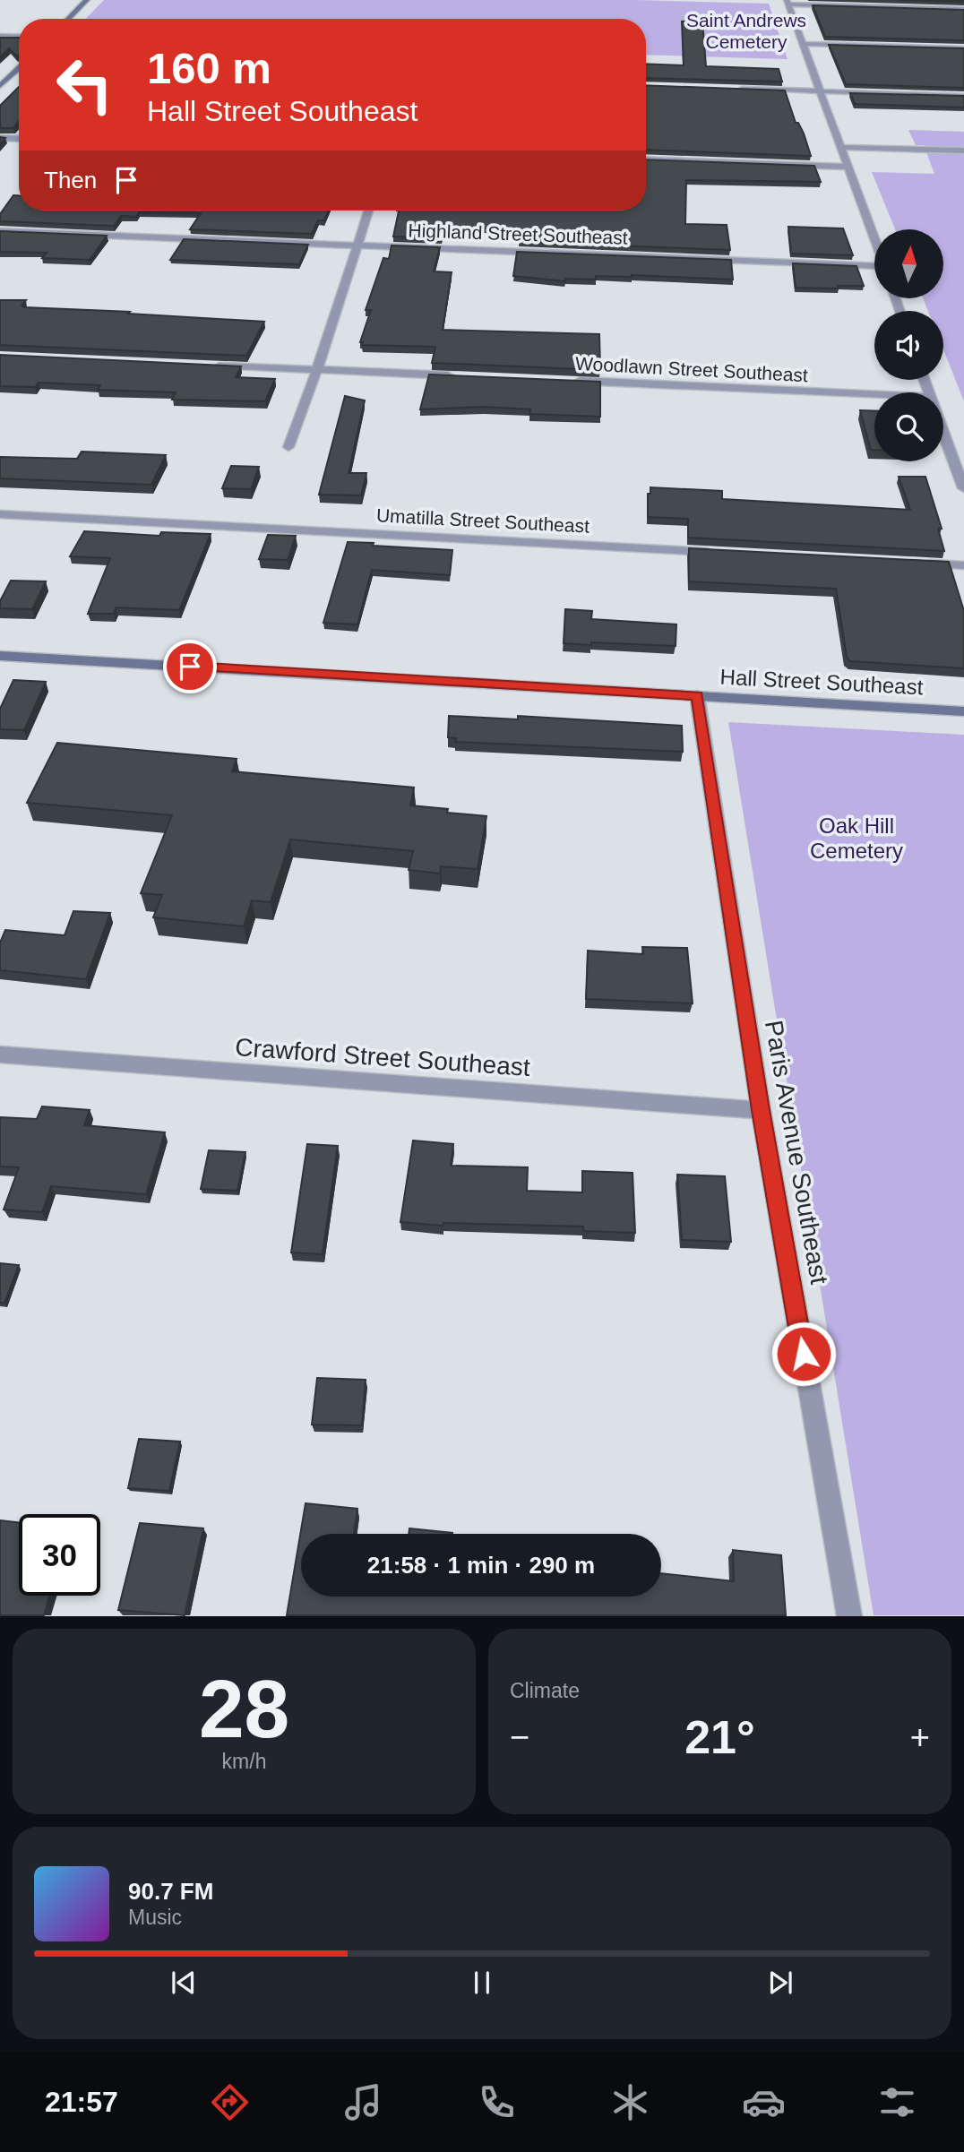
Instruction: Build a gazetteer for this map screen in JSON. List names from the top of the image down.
{
  "streets": {
    "main road": ["Hall Street Southeast"],
    "street": [
      "Highland Street Southeast",
      "Woodlawn Street Southeast",
      "Umatilla Street Southeast",
      "Crawford Street Southeast",
      "Paris Avenue Southeast"
    ]
  },
  "crossings": [
    ["Hall Street Southeast", "Paris Avenue Southeast"],
    ["Crawford Street Southeast", "Paris Avenue Southeast"]
  ],
  "parks": ["Saint Andrews Cemetery", "Oak Hill Cemetery"],
  "north": "top",
  "page": {
    "turn": ["160 m", "Hall Street Southeast"],
    "then": "Then",
    "limit": "30",
    "trip": "21:58 · 1 min · 290 m",
    "tile": [
      ["28", "km/h"],
      "Climate"
    ],
    "heat": ["−", "21°", "+"],
    "song": ["90.7 FM", "Music"],
    "tabs": "21:57"
  }
}
